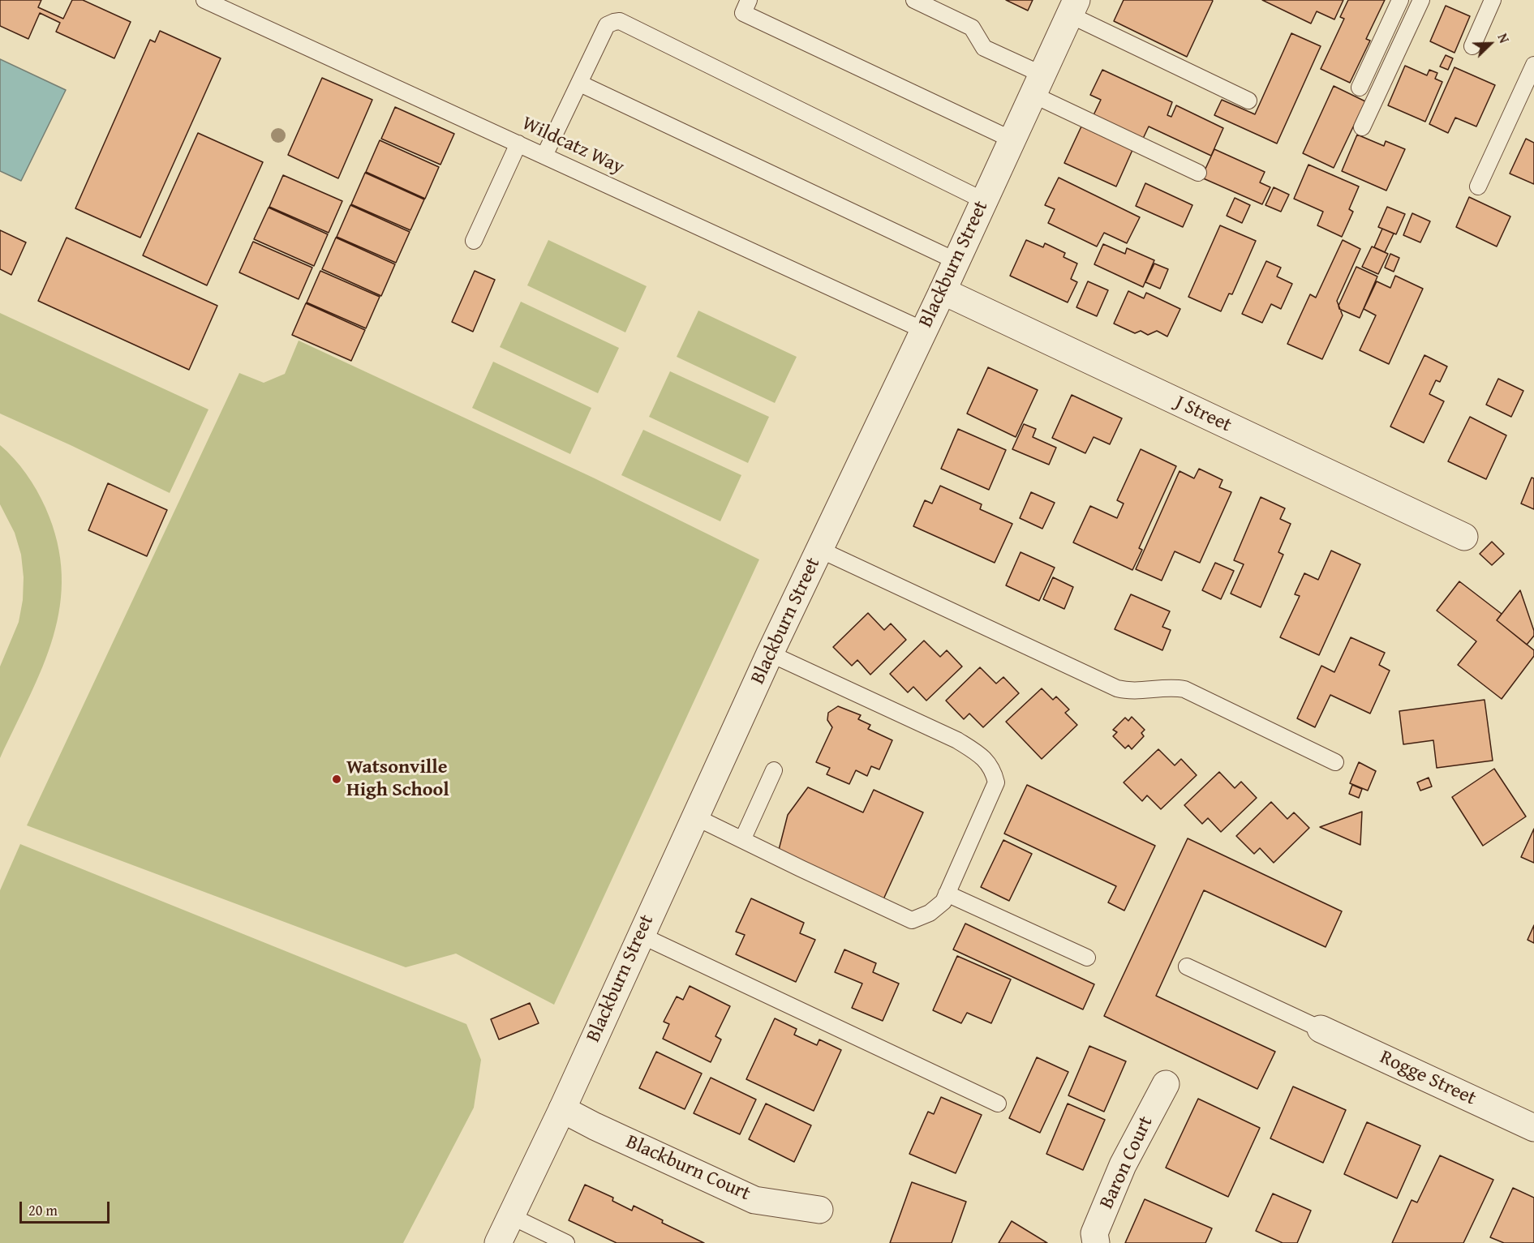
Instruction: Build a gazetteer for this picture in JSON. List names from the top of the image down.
{
  "streets": {
    "street": [
      "Blackburn Street",
      "J Street",
      "Rogge Street",
      "Baron Court",
      "Blackburn Court"
    ],
    "lane": ["Wildcatz Way"]
  },
  "crossings": [
    ["Wildcatz Way", "Blackburn Street"],
    ["Blackburn Street", "J Street"],
    ["Blackburn Street", "Blackburn Court"]
  ],
  "places": ["Watsonville High School"],
  "scale_bar": "20 m",
  "north": "top right"
}
